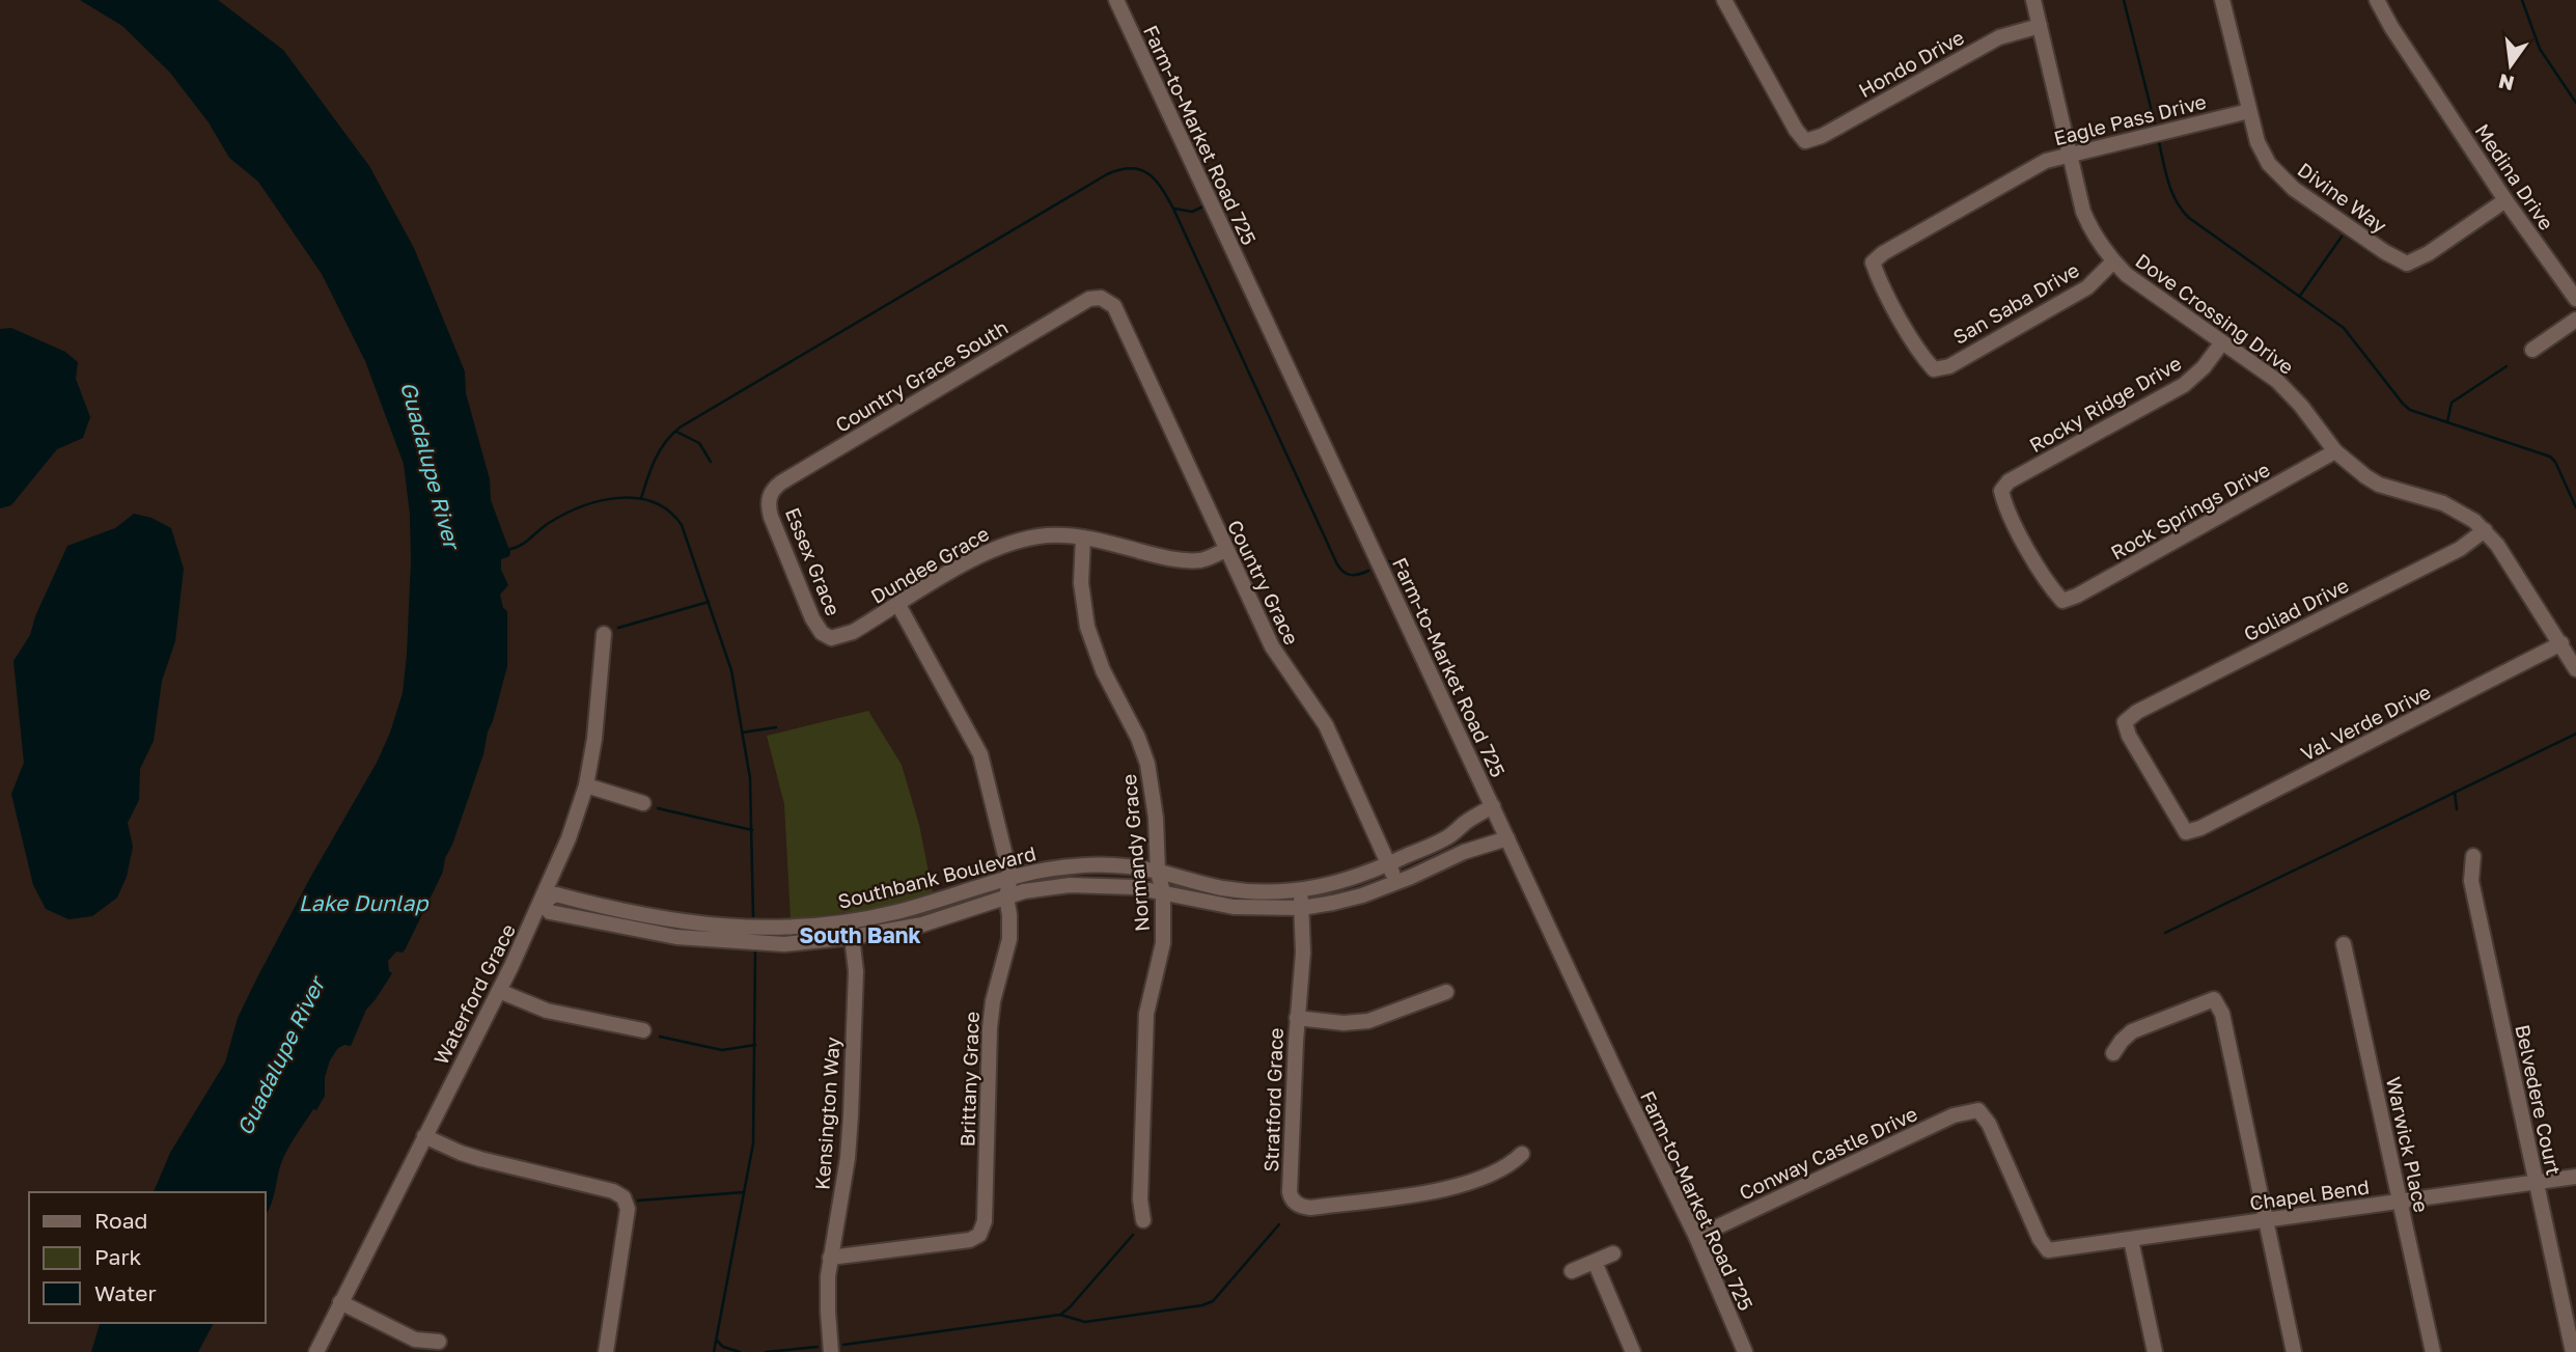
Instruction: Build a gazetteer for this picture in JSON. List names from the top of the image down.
{
  "streets": {
    "street": [
      "Hondo Drive",
      "Eagle Pass Drive",
      "Farm-to-Market Road 725",
      "Medina Drive",
      "Divine Way",
      "San Saba Drive",
      "Dove Crossing Drive",
      "Country Grace South",
      "Rocky Ridge Drive",
      "Rock Springs Drive",
      "Essex Grace",
      "Dundee Grace",
      "Country Grace",
      "Goliad Drive",
      "Val Verde Drive",
      "Normandy Grace",
      "Southbank Boulevard",
      "Waterford Grace",
      "Brittany Grace",
      "Stratford Grace",
      "Belvedere Court",
      "Kensington Way",
      "Warwick Place",
      "Conway Castle Drive",
      "Chapel Bend"
    ]
  },
  "crossings": [
    ["Hondo Drive", "Dove Crossing Drive"],
    ["Eagle Pass Drive", "Divine Way"],
    ["Eagle Pass Drive", "San Saba Drive"],
    ["Eagle Pass Drive", "Dove Crossing Drive"],
    ["Farm-to-Market Road 725", "Southbank Boulevard"],
    ["Farm-to-Market Road 725", "Conway Castle Drive"],
    ["Medina Drive", "Divine Way"],
    ["San Saba Drive", "Dove Crossing Drive"],
    ["Dove Crossing Drive", "Rocky Ridge Drive"],
    ["Dove Crossing Drive", "Rock Springs Drive"],
    ["Dove Crossing Drive", "Goliad Drive"],
    ["Dove Crossing Drive", "Val Verde Drive"],
    ["Country Grace South", "Essex Grace"],
    ["Country Grace South", "Country Grace"],
    ["Rocky Ridge Drive", "Rock Springs Drive"],
    ["Essex Grace", "Dundee Grace"],
    ["Dundee Grace", "Country Grace"],
    ["Dundee Grace", "Normandy Grace"],
    ["Dundee Grace", "Brittany Grace"],
    ["Country Grace", "Southbank Boulevard"],
    ["Goliad Drive", "Val Verde Drive"],
    ["Normandy Grace", "Southbank Boulevard"],
    ["Southbank Boulevard", "Waterford Grace"],
    ["Southbank Boulevard", "Brittany Grace"],
    ["Southbank Boulevard", "Stratford Grace"],
    ["Southbank Boulevard", "Kensington Way"],
    ["Brittany Grace", "Kensington Way"],
    ["Belvedere Court", "Chapel Bend"],
    ["Warwick Place", "Chapel Bend"],
    ["Conway Castle Drive", "Chapel Bend"]
  ],
  "districts": ["South Bank"],
  "water": ["Guadalupe River", "Lake Dunlap"],
  "legend": ["Road", "Park", "Water"],
  "north": "bottom"
}
